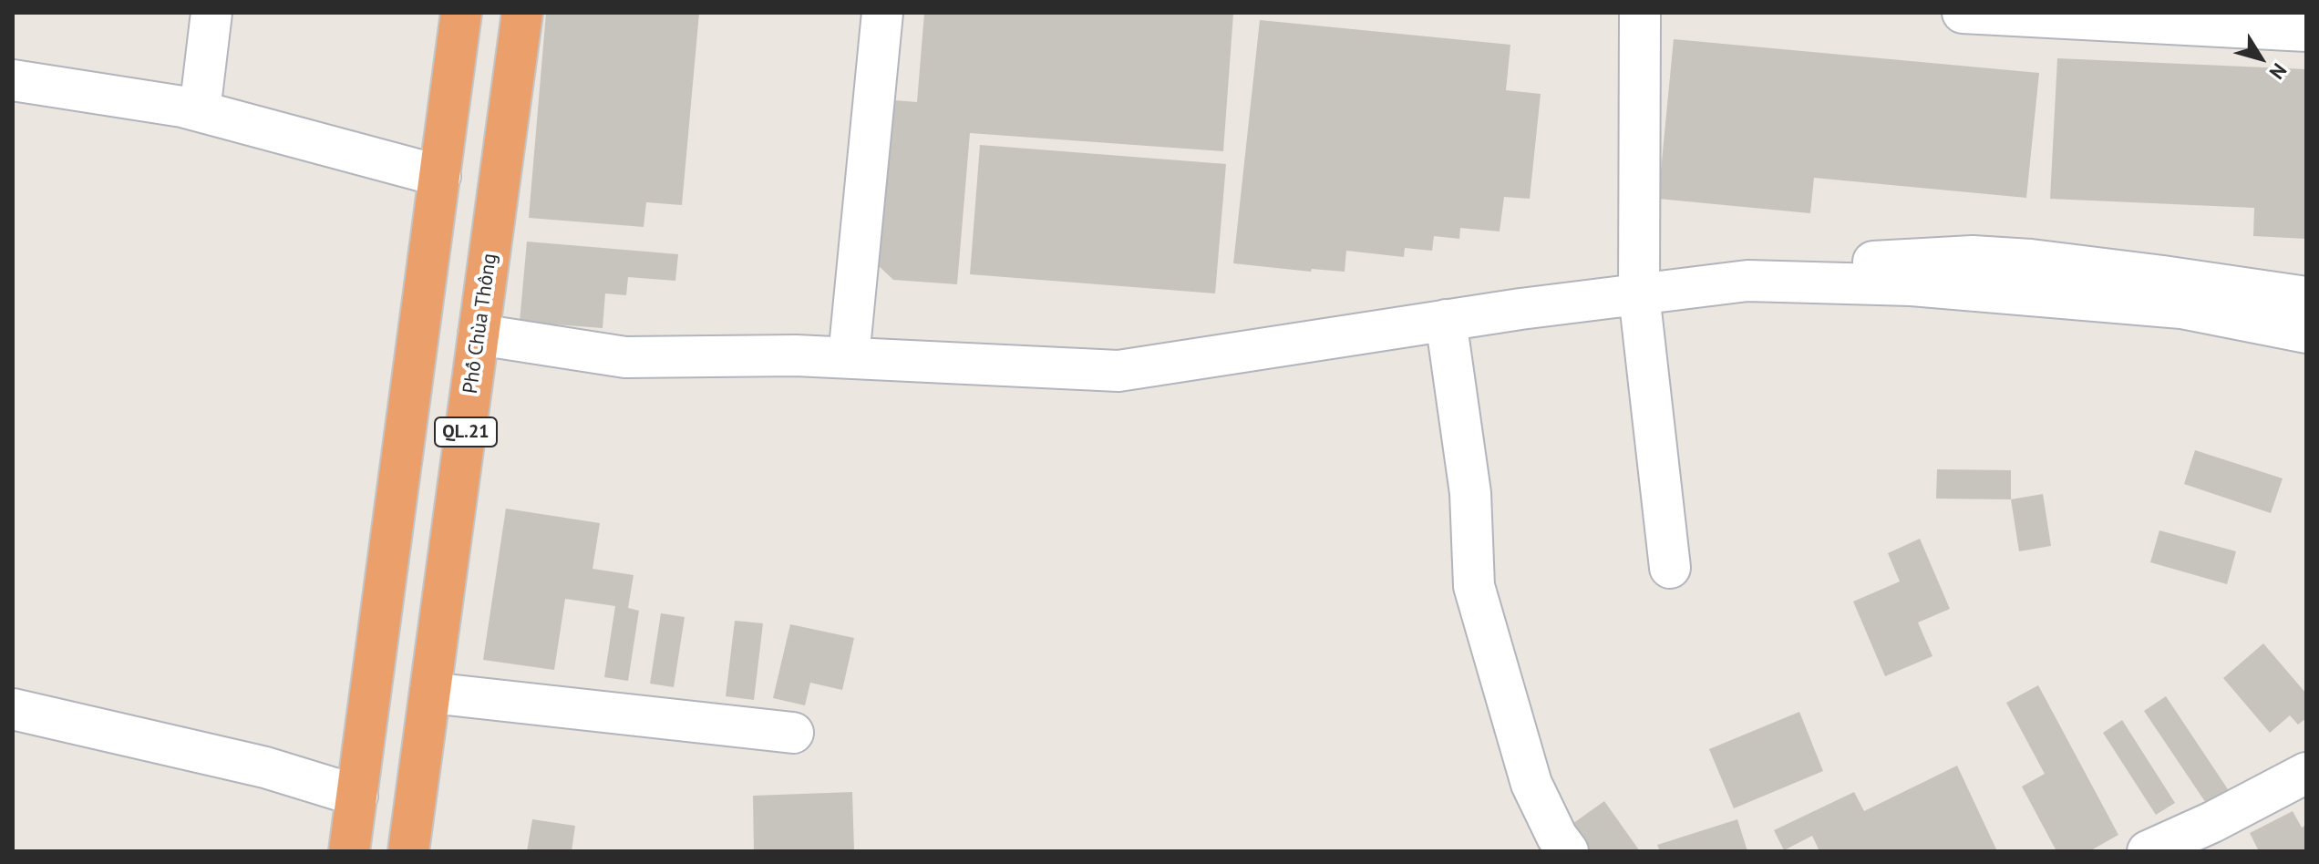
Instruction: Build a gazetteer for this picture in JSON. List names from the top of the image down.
{
  "streets": {
    "highway": ["Phố Chùa Thông", "QL.21"]
  },
  "north": "bottom right"
}
